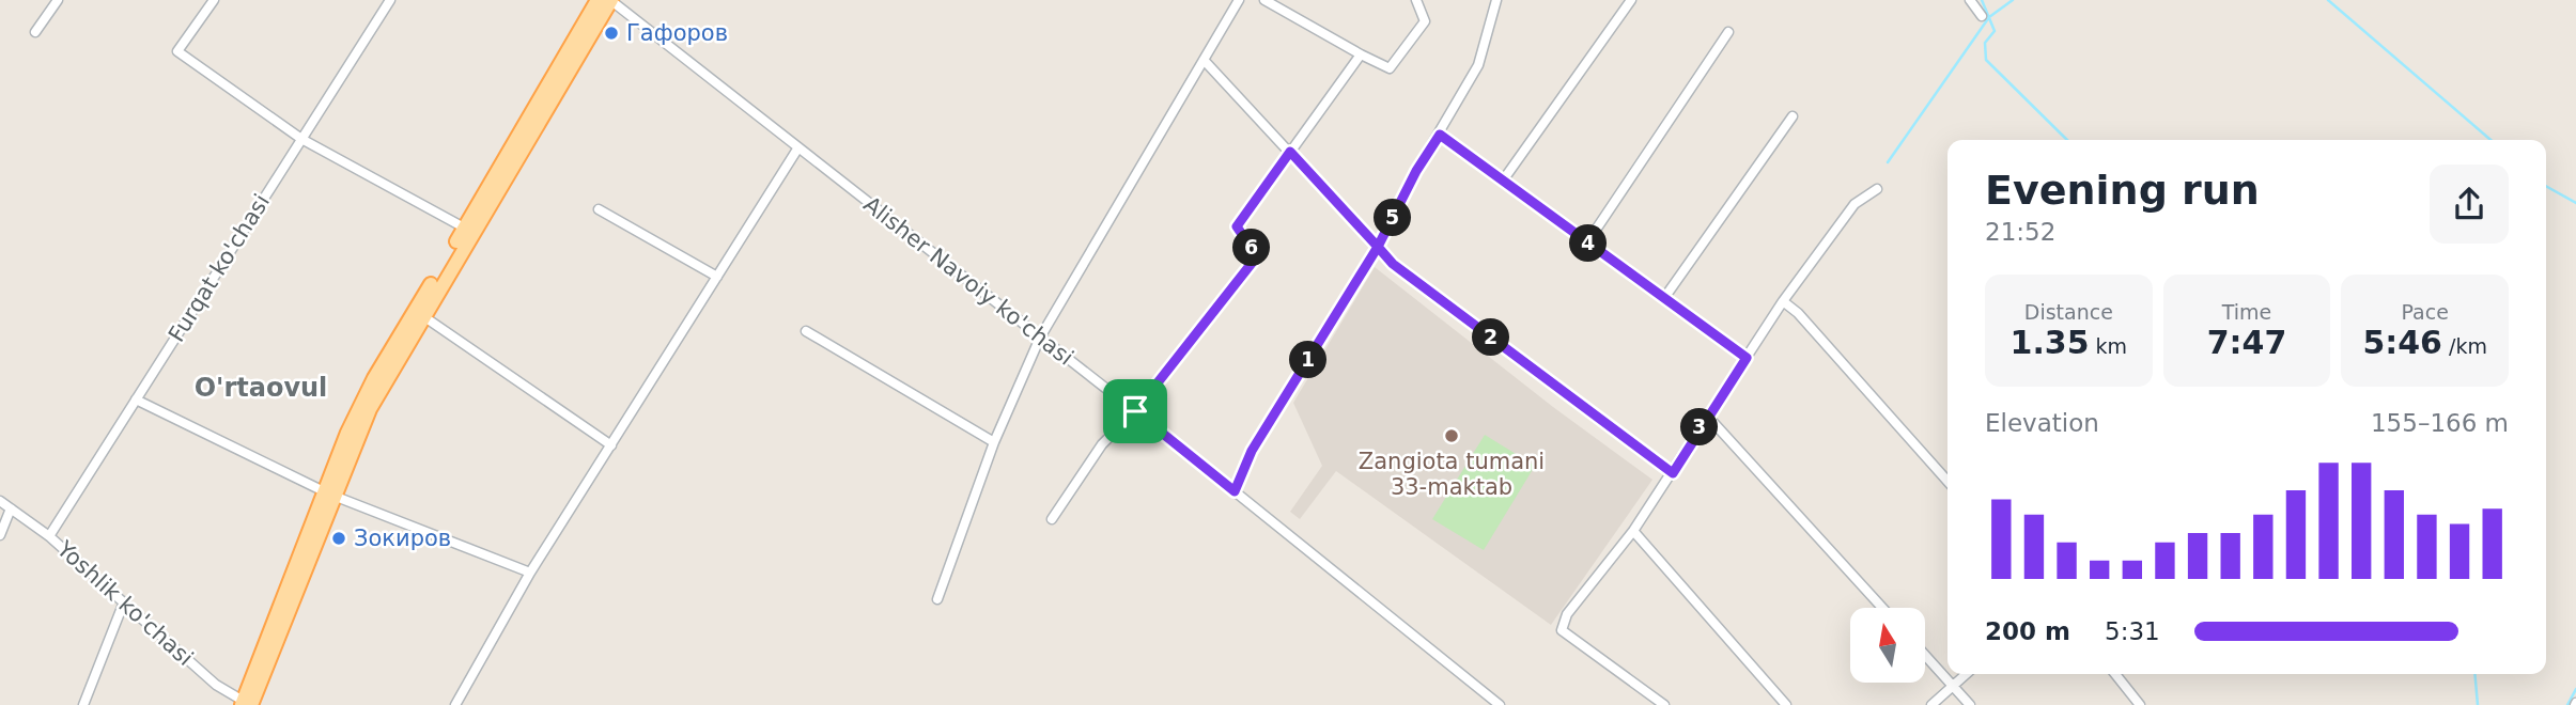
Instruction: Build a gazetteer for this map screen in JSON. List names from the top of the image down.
{
  "streets": {
    "street": ["Furqat ko'chasi", "Alisher Navoiy ko'chasi", "Yoshlik ko'chasi"]
  },
  "crossings": [
    ["Furqat ko'chasi", "Yoshlik ko'chasi"]
  ],
  "districts": ["O'rtaovul"],
  "places": ["Гафоров", "Zangiota tumani 33-maktab", "Зокиров"],
  "north": "top",
  "page": {
    "heading": ["Evening run", "21:52"],
    "pins": [
      "5",
      "4",
      "6",
      "2",
      "1",
      "3"
    ],
    "stats": [
      ["Distance", "1.35 km"],
      ["Time", "7:47"],
      ["Pace", "5:46 /km"]
    ],
    "chart": ["Elevation", "155–166 m"],
    "list": [
      {
        "name": "200 m",
        "note": "5:31"
      }
    ]
  }
}
